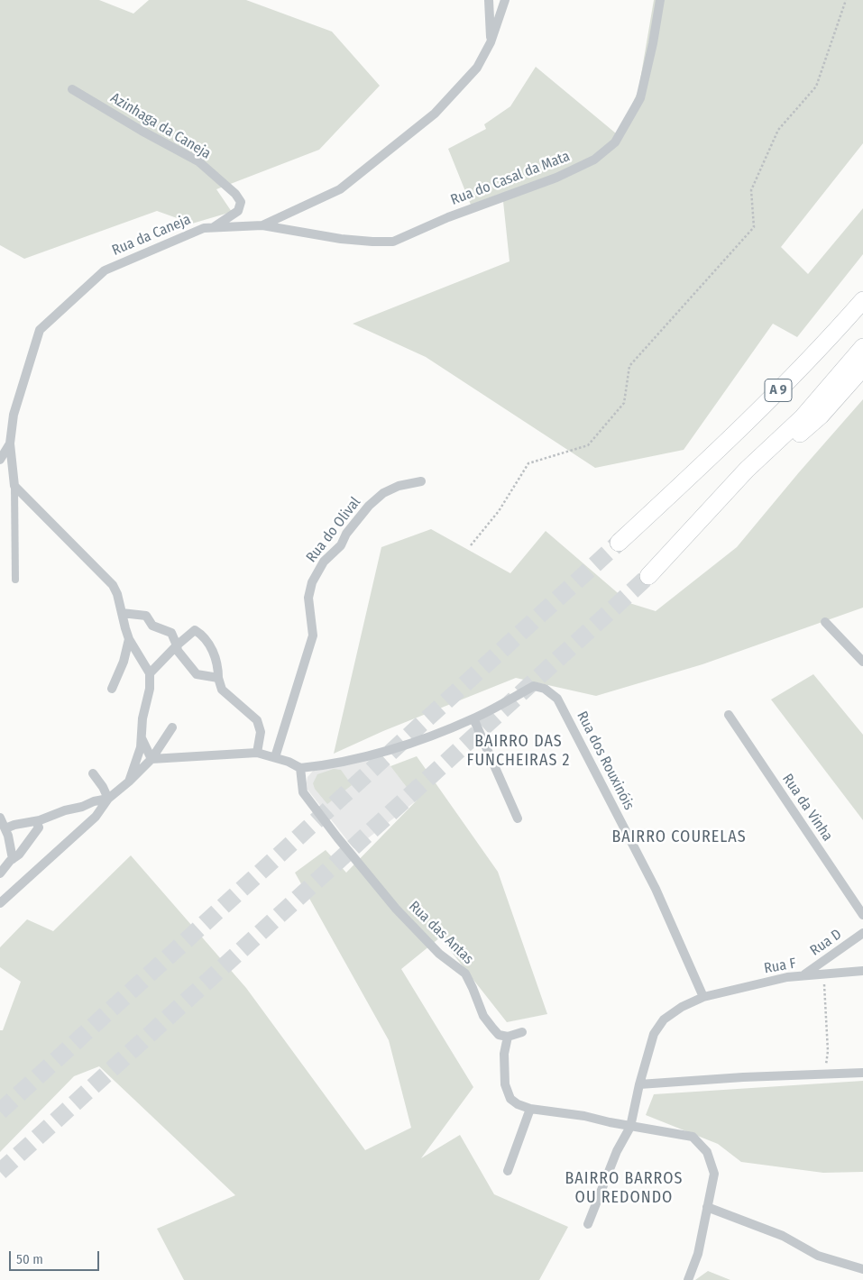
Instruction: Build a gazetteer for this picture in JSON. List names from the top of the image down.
{
  "streets": {
    "highway": ["A 9"],
    "street": [
      "Azinhaga da Caneja",
      "Rua do Casal da Mata",
      "Rua da Caneja",
      "Rua do Olival",
      "Rua dos Rouxinóis",
      "Rua da Vinha",
      "Rua das Antas",
      "Rua D",
      "Rua F"
    ]
  },
  "crossings": [
    ["Azinhaga da Caneja", "Rua da Caneja"],
    ["Rua do Casal da Mata", "Rua da Caneja"],
    ["Rua dos Rouxinóis", "Rua F"],
    ["Rua D", "Rua F"]
  ],
  "districts": ["BAIRRO DAS FUNCHEIRAS 2", "BAIRRO COURELAS", "BAIRRO BARROS OU REDONDO"],
  "scale_bar": "50 m"
}
